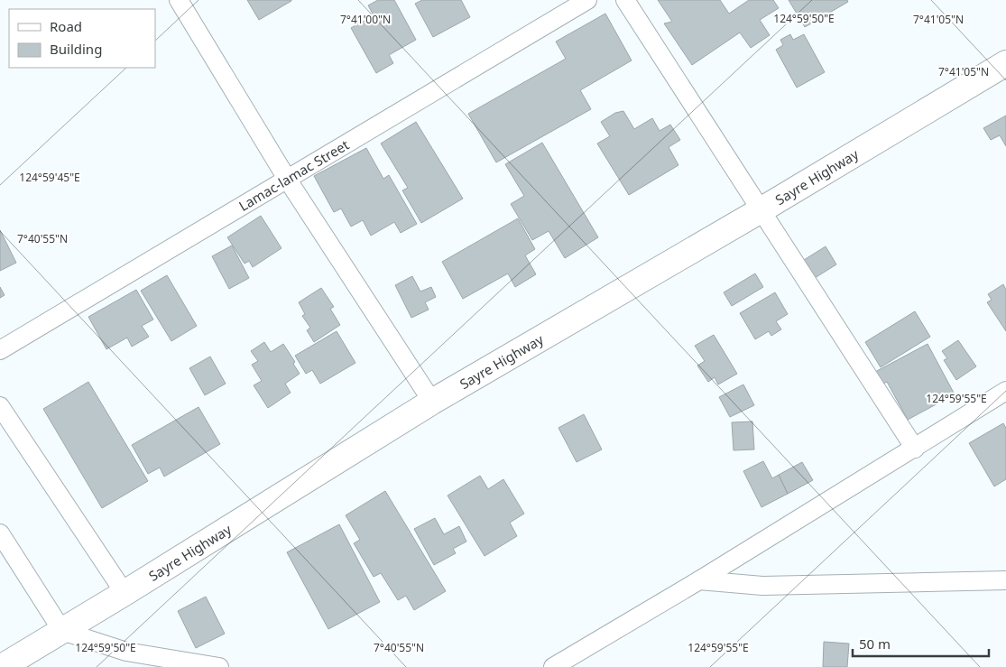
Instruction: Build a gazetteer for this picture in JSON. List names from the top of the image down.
{
  "streets": {
    "highway": ["Sayre Highway"],
    "street": ["Lamac-lamac Street"]
  },
  "legend": ["Road", "Building"],
  "scale_bar": "50 m",
  "coordinates": [
    "124°59'50\"E",
    "7°41'00\"N",
    "7°41'05\"N",
    "124°59'45\"E",
    "7°40'55\"N",
    "124°59'55\"E"
  ]
}
